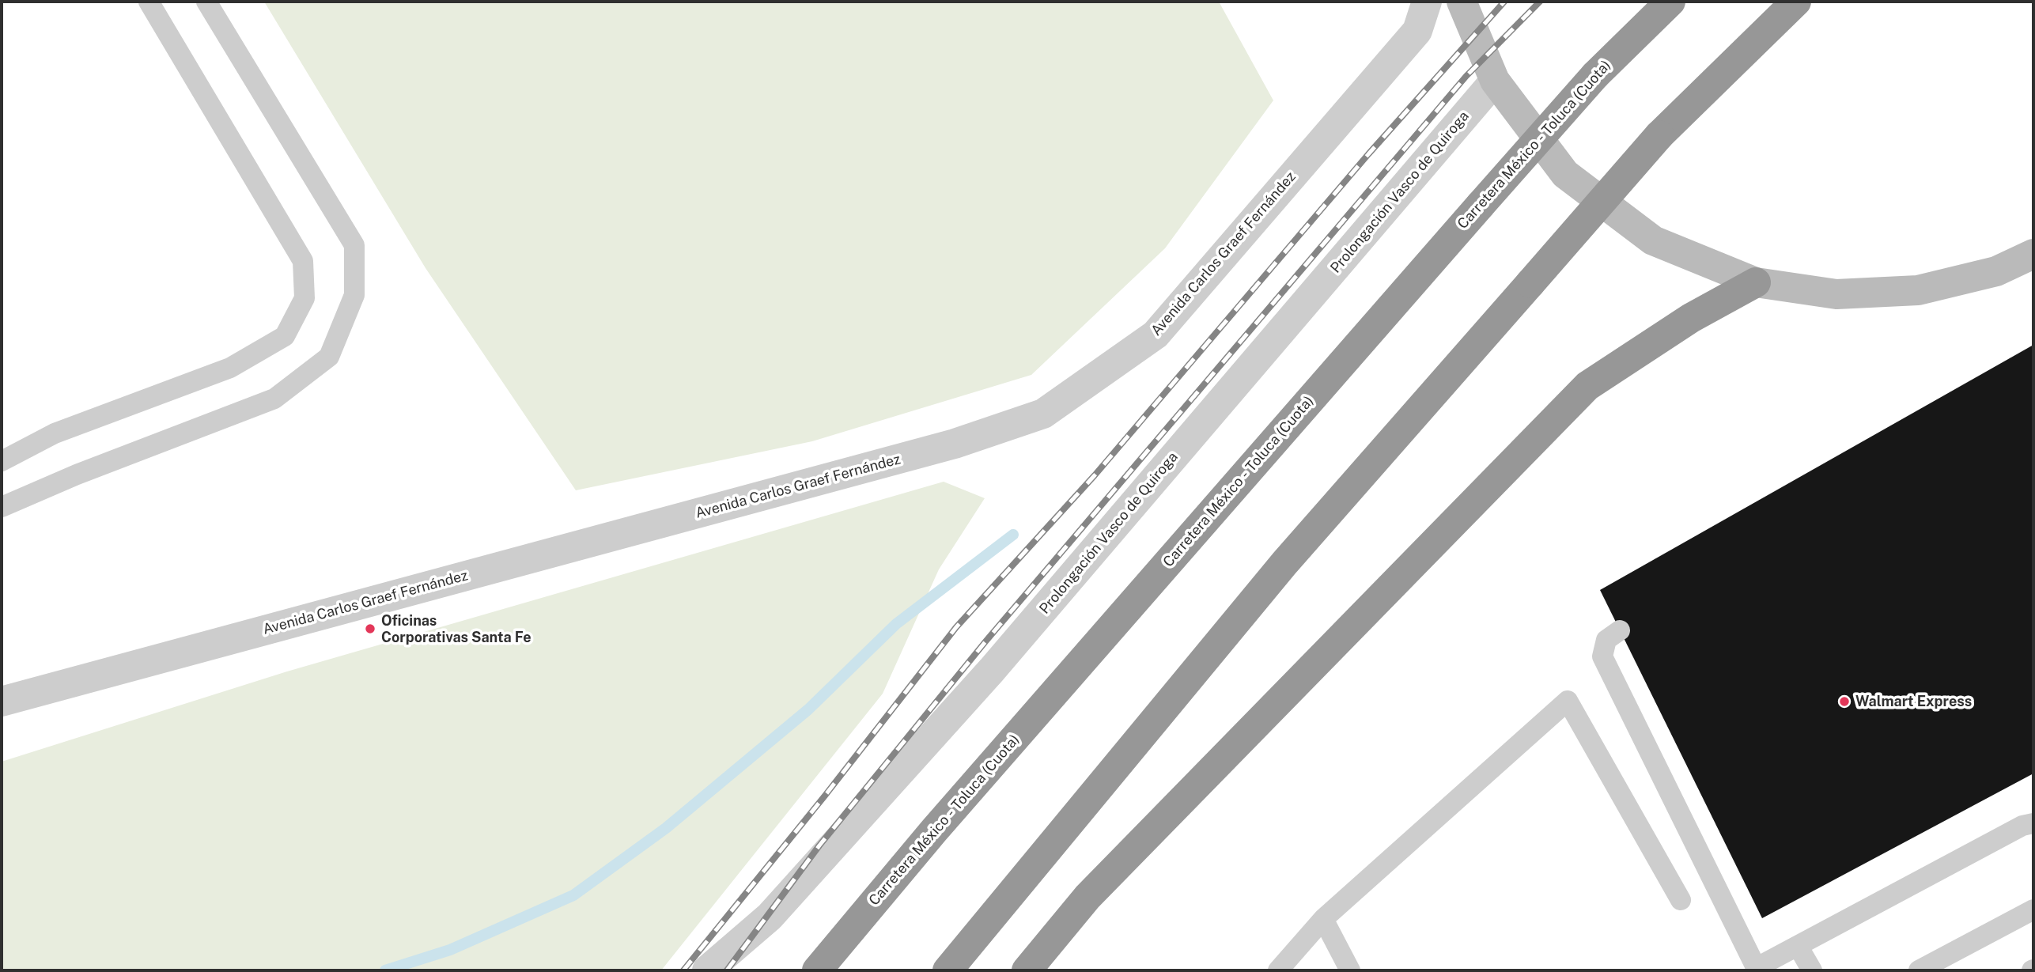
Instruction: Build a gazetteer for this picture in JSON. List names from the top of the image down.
{
  "streets": {
    "highway": ["Carretera México - Toluca (Cuota)"],
    "street": ["Prolongación Vasco de Quiroga", "Avenida Carlos Graef Fernández"]
  },
  "places": ["Oficinas Corporativas Santa Fe", "Walmart Express"]
}
